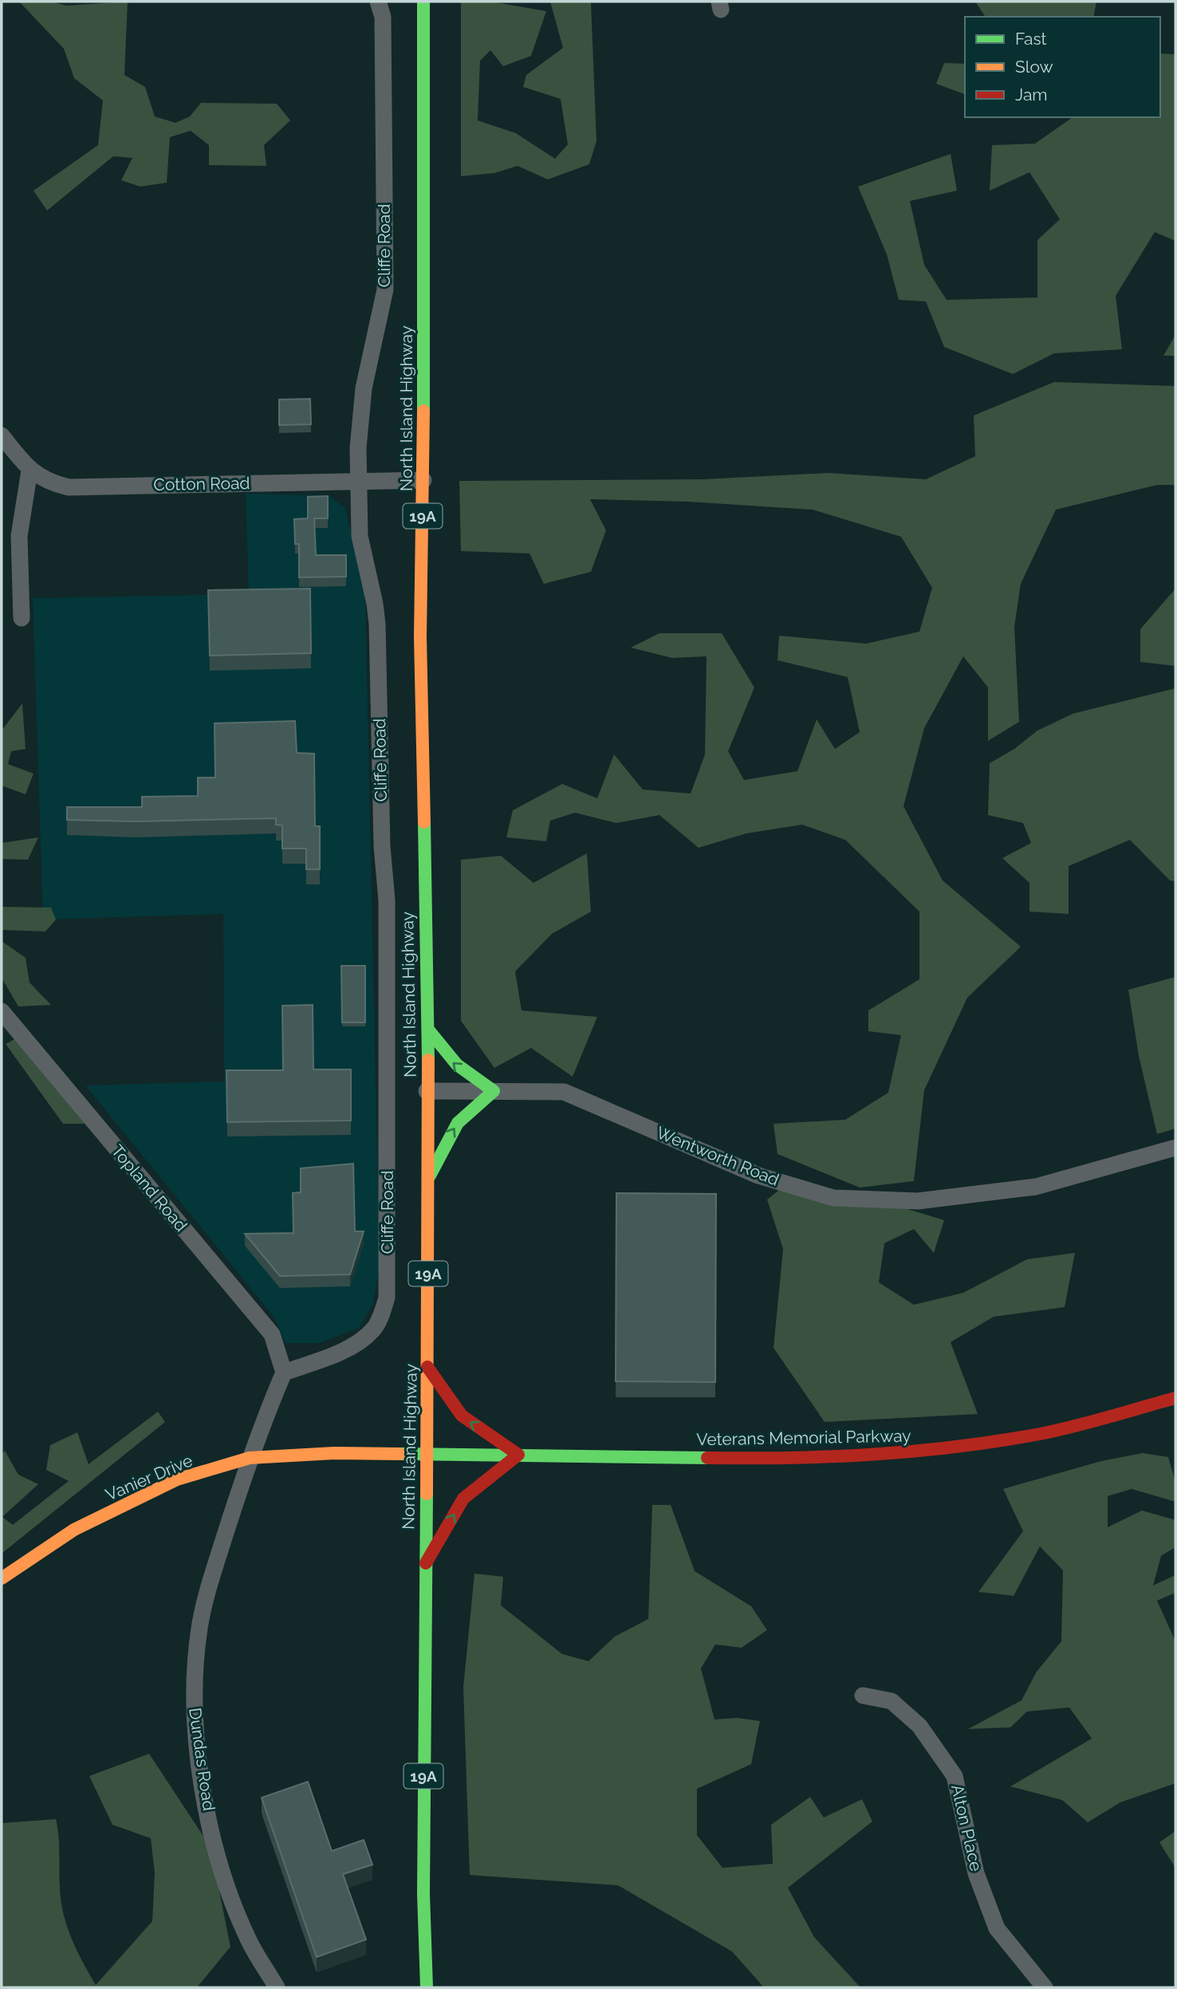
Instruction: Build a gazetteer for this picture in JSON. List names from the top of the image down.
{
  "streets": {
    "main road": [
      "North Island Highway",
      "19A",
      "Veterans Memorial Parkway",
      "Vanier Drive"
    ],
    "street": [
      "Cliffe Road",
      "Cotton Road",
      "Wentworth Road",
      "Topland Road",
      "Dundas Road",
      "Alton Place"
    ]
  },
  "crossings": [
    ["Cliffe Road", "Cotton Road"],
    ["Cliffe Road", "Topland Road"],
    ["North Island Highway", "Cotton Road"],
    ["North Island Highway", "Wentworth Road"],
    ["North Island Highway", "Veterans Memorial Parkway"],
    ["North Island Highway", "Vanier Drive"],
    ["Veterans Memorial Parkway", "Vanier Drive"],
    ["Vanier Drive", "Dundas Road"]
  ],
  "legend": ["Fast", "Slow", "Jam"]
}
